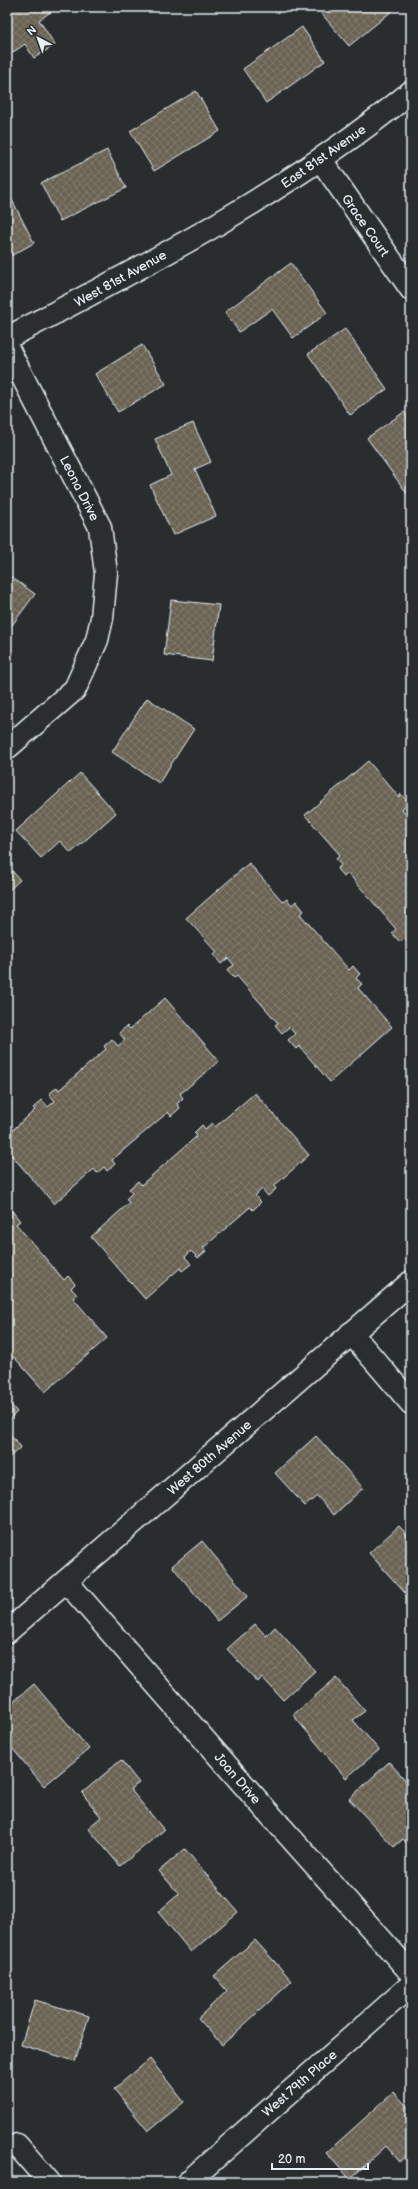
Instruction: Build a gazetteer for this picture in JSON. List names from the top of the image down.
{
  "streets": {
    "street": [
      "East 81st Avenue",
      "Grace Court",
      "West 81st Avenue",
      "Leona Drive",
      "West 80th Avenue",
      "Joan Drive",
      "West 79th Place"
    ]
  },
  "crossings": [
    ["East 81st Avenue", "Grace Court"],
    ["East 81st Avenue", "West 81st Avenue"],
    ["West 80th Avenue", "Joan Drive"]
  ],
  "scale_bar": "20 m",
  "north": "top left"
}
